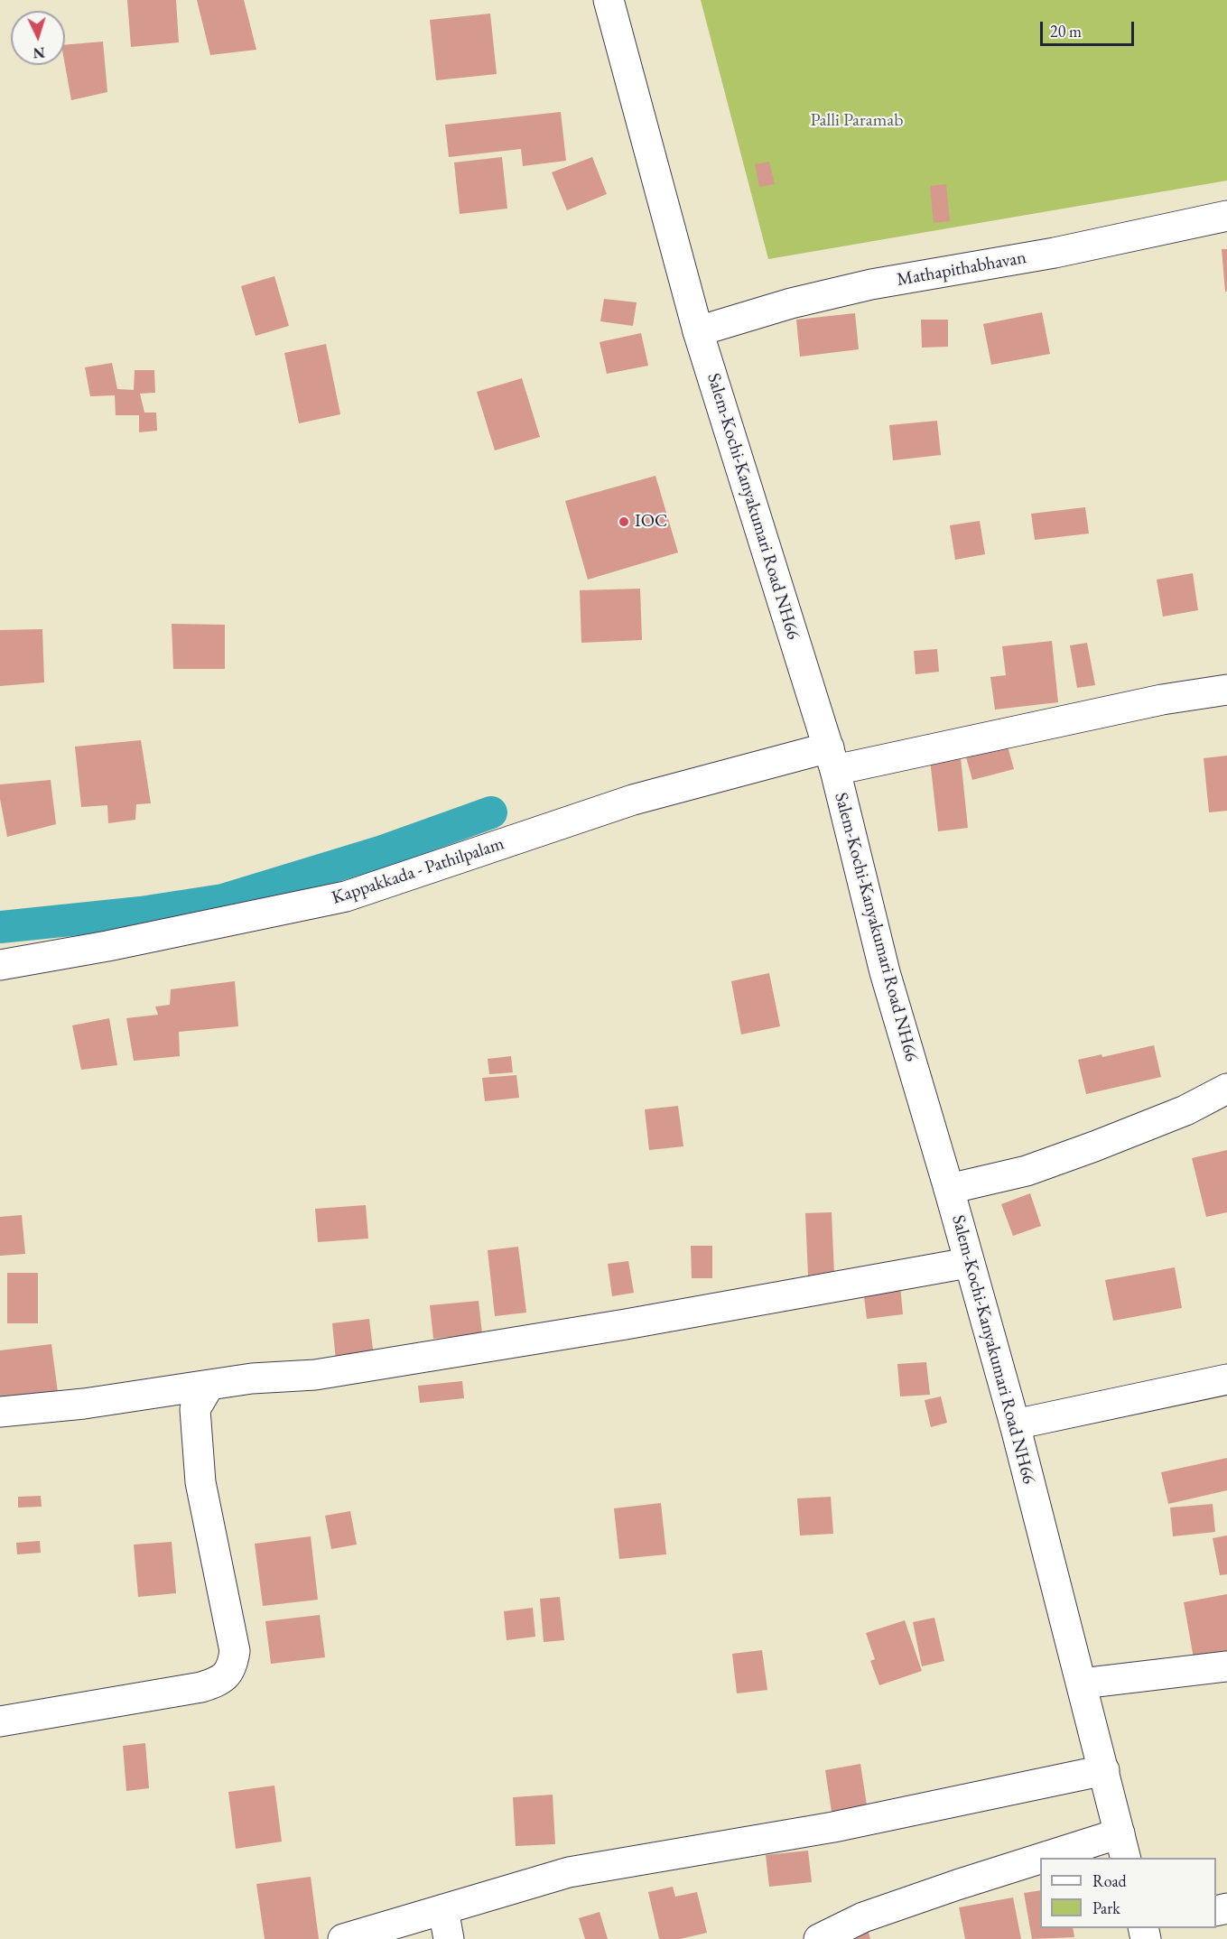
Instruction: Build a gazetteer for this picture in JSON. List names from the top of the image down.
{
  "streets": {
    "main road": ["Mathapithabhavan", "Salem-Kochi-Kanyakumari Road NH66", "Kappakkada - Pathilpalam"]
  },
  "crossings": [
    ["Mathapithabhavan", "Salem-Kochi-Kanyakumari Road NH66"],
    ["Salem-Kochi-Kanyakumari Road NH66", "Kappakkada - Pathilpalam"]
  ],
  "parks": ["Palli Paramab"],
  "places": ["IOC"],
  "legend": ["Road", "Park"],
  "scale_bar": "20 m",
  "north": "bottom"
}
